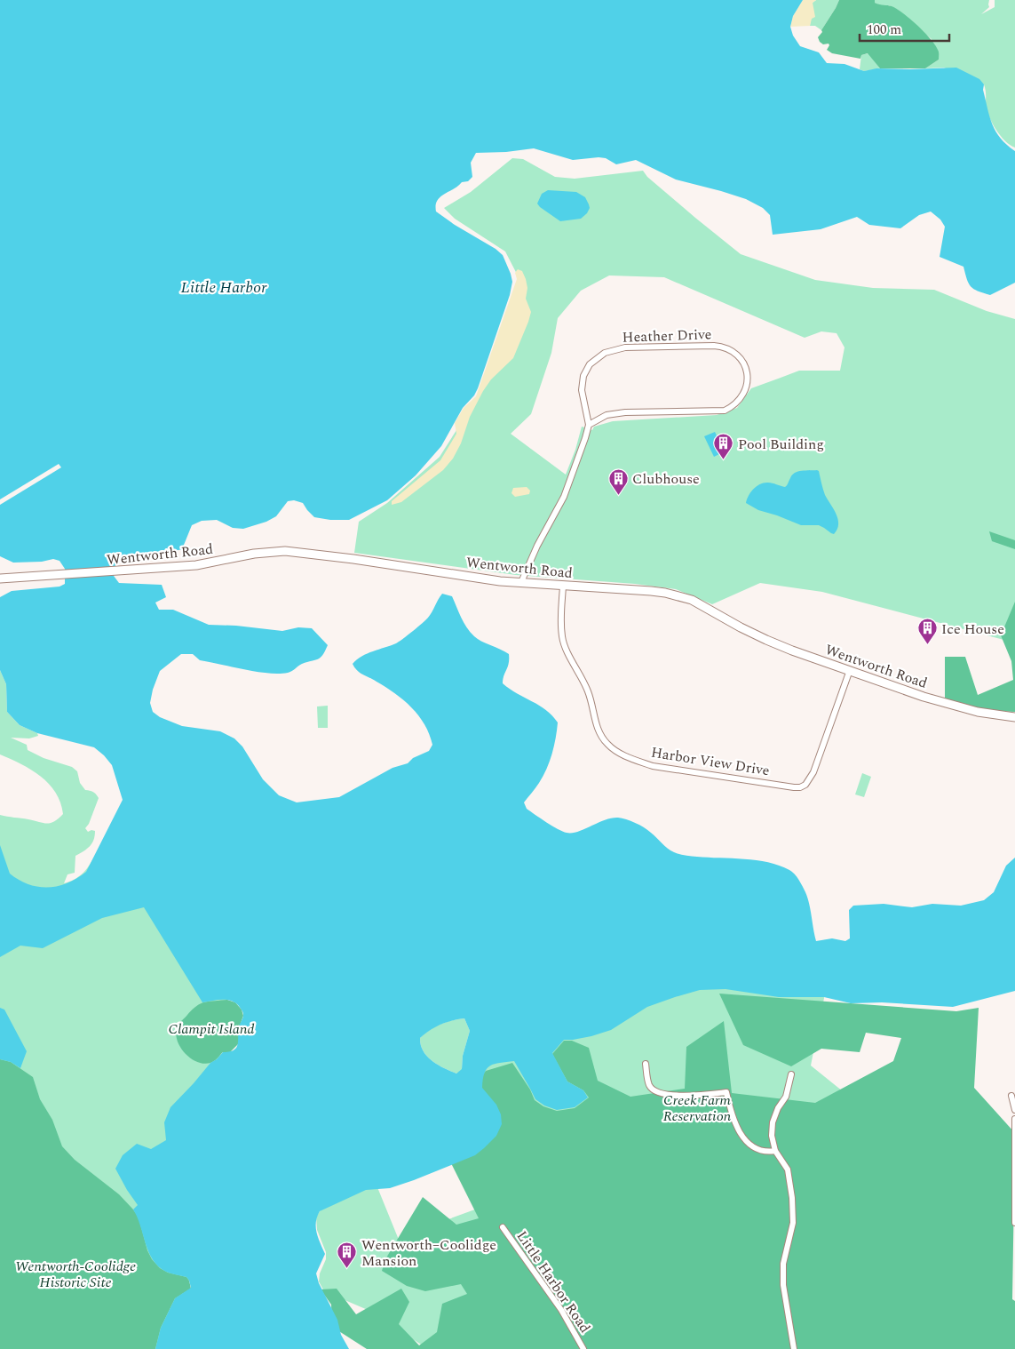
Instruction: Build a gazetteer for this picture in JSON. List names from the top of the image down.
{
  "streets": {
    "main road": ["Wentworth Road"],
    "street": ["Heather Drive", "Harbor View Drive", "Little Harbor Road"]
  },
  "crossings": [
    ["Wentworth Road", "Harbor View Drive"]
  ],
  "water": ["Little Harbor"],
  "parks": ["Clampit Island", "Creek Farm Reservation", "Wentworth-Coolidge Historic Site"],
  "places": {
    "building": [
      "Pool Building",
      "Clubhouse",
      "Ice House",
      "Wentworth–Coolidge Mansion"
    ]
  },
  "scale_bar": "100 m"
}
